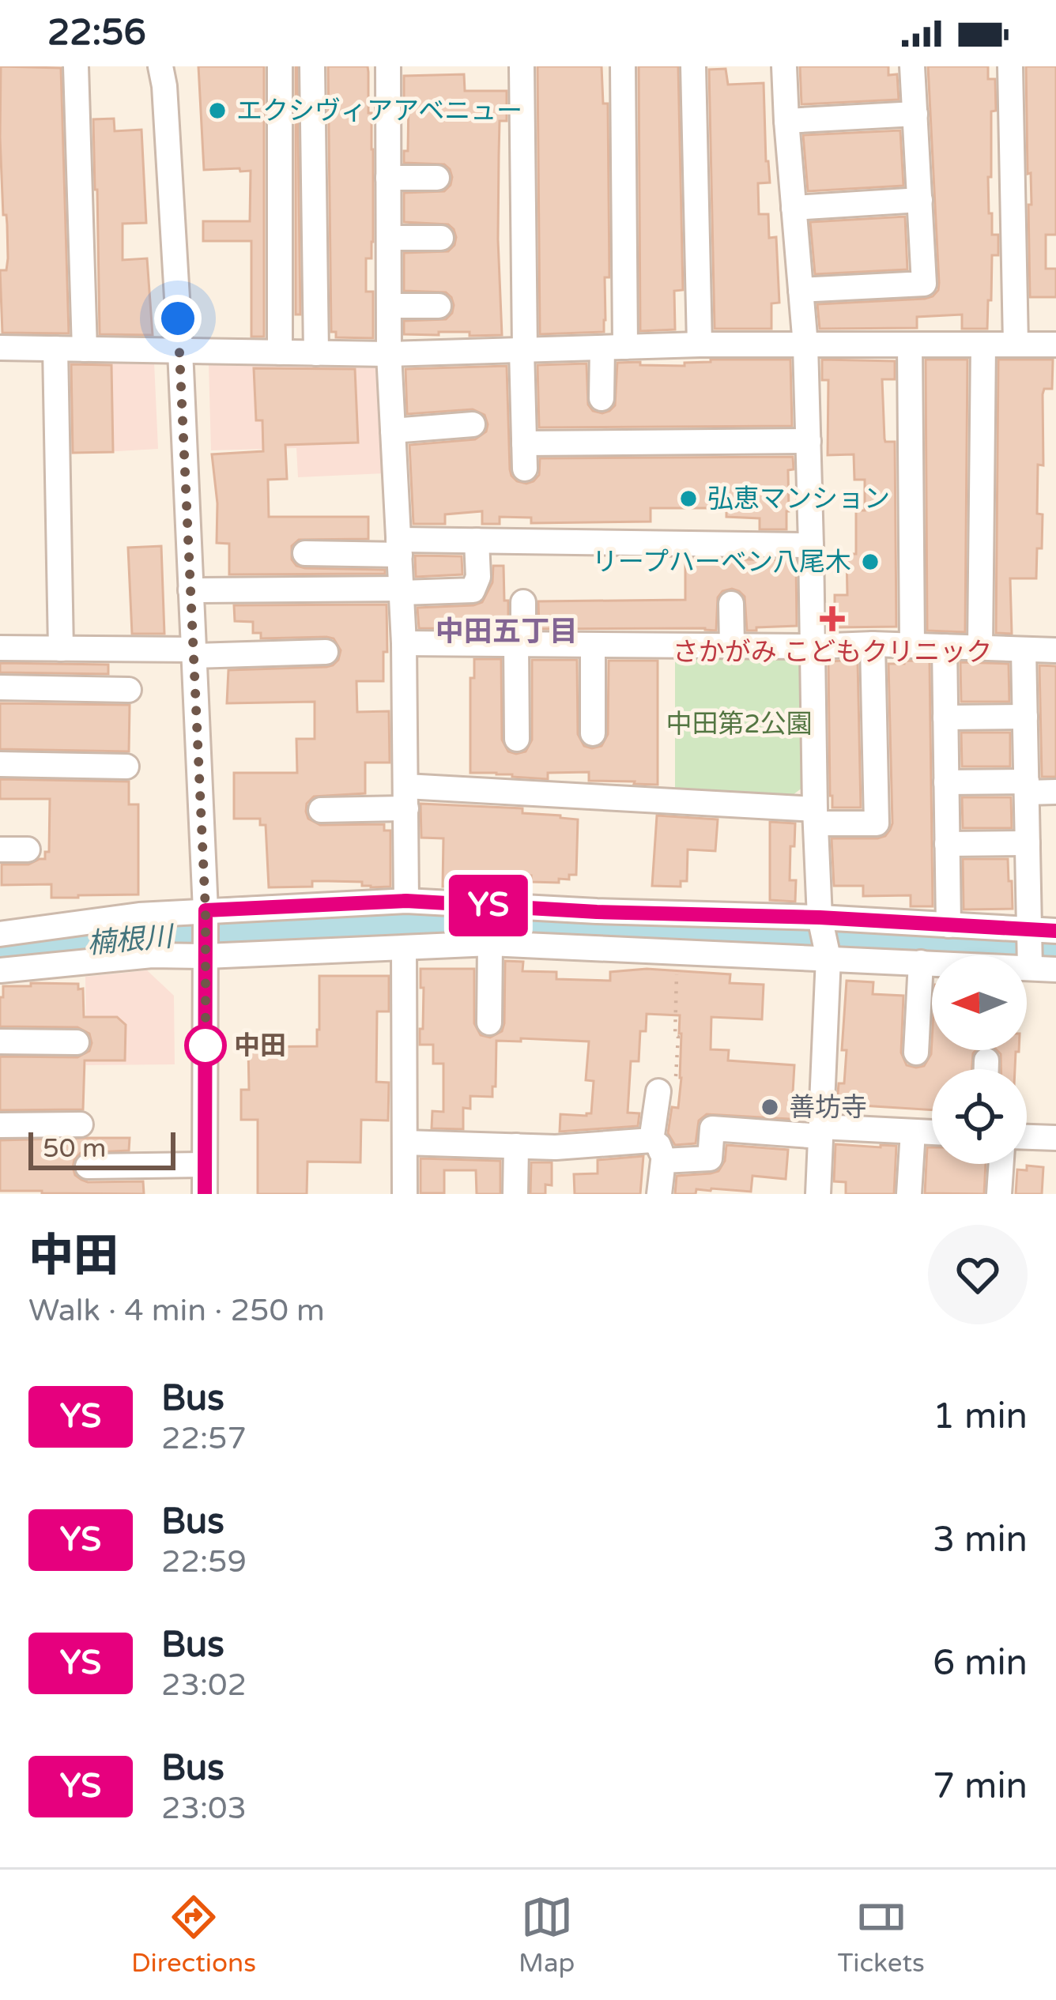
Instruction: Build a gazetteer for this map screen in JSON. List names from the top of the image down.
{
  "districts": ["中田五丁目"],
  "water": ["楠根川"],
  "parks": ["中田第2公園"],
  "places": {
    "other": [
      "エクシヴィアアベニュー",
      "弘恵マンション",
      "リープハーベン八尾木",
      "中田",
      "善坊寺"
    ],
    "health": ["さかがみ こどもクリニック"]
  },
  "lines": ["bus line YS"],
  "scale_bar": "50 m",
  "north": "left",
  "page": {
    "status": "22:56",
    "on_map": "YS",
    "scale": "50 m",
    "heading": ["中田", "Walk · 4 min · 250 m"],
    "list": [
      {
        "mark": "YS",
        "name": "Bus",
        "note": "22:57",
        "value": "1 min"
      },
      {
        "mark": "YS",
        "name": "Bus",
        "note": "22:59",
        "value": "3 min"
      },
      {
        "mark": "YS",
        "name": "Bus",
        "note": "23:02",
        "value": "6 min"
      },
      {
        "mark": "YS",
        "name": "Bus",
        "note": "23:03",
        "value": "7 min"
      }
    ],
    "tabs": ["Directions", "Map", "Tickets"]
  }
}
